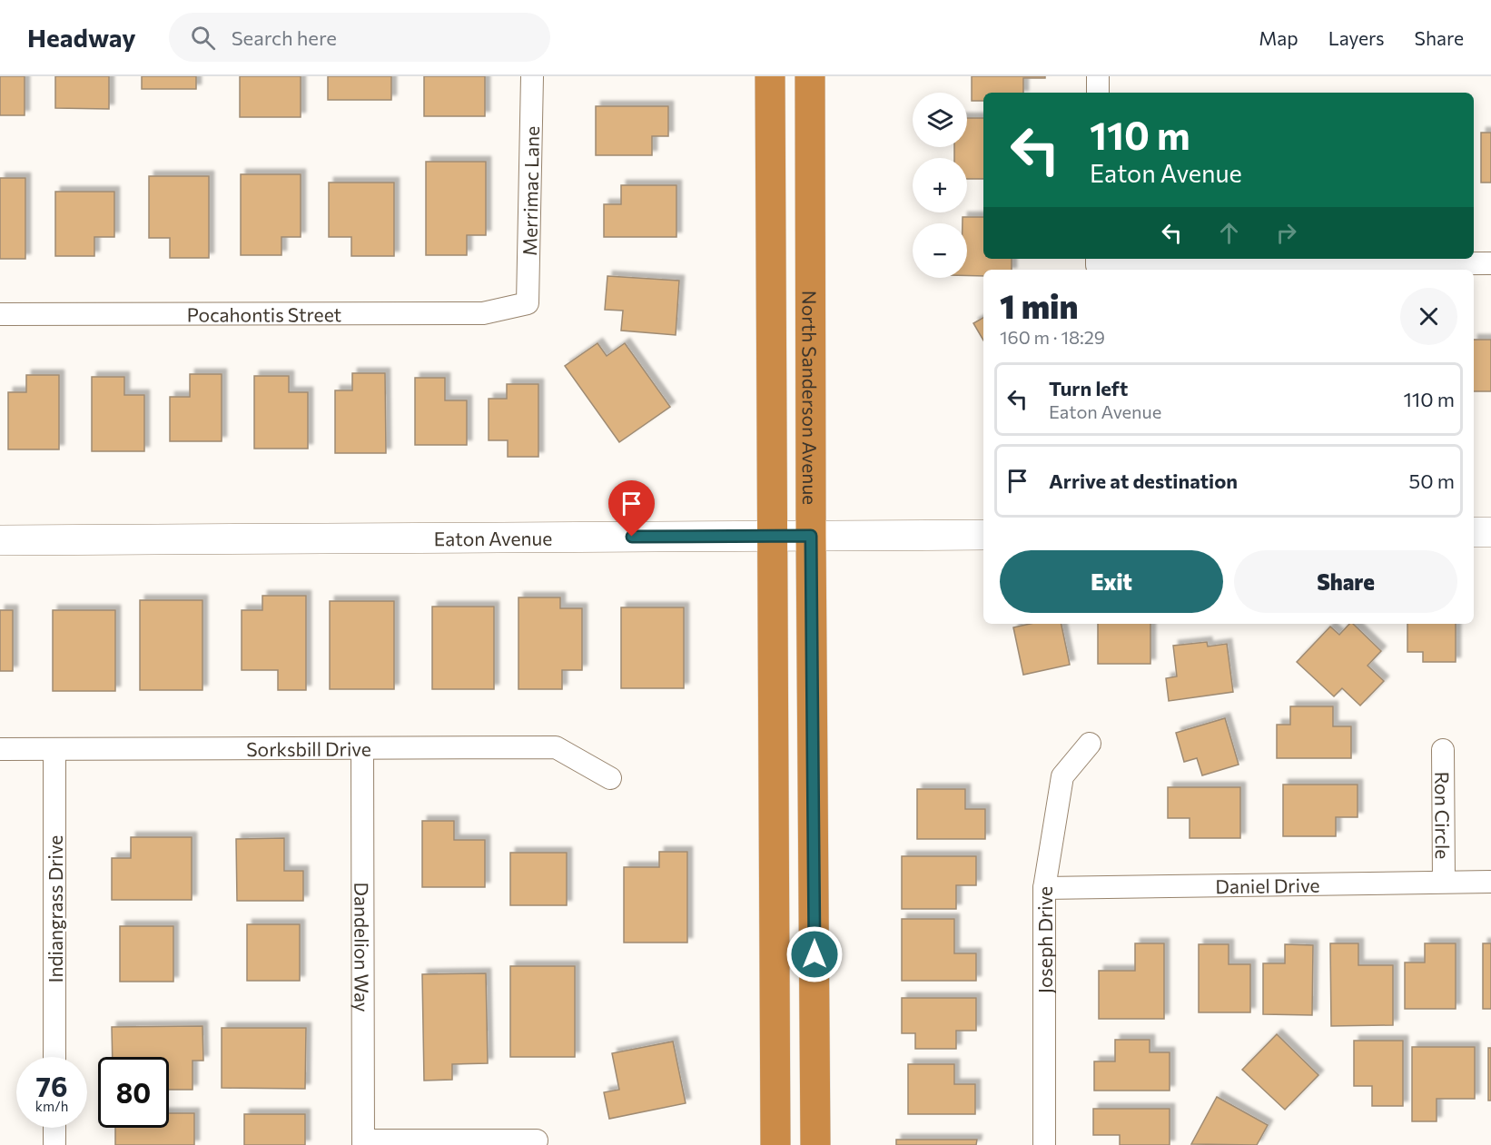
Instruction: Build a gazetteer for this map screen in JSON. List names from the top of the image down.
{
  "streets": {
    "highway": ["North Sanderson Avenue"],
    "street": [
      "Merrimac Lane",
      "Pocahontis Street",
      "Eaton Avenue",
      "Sorksbill Drive",
      "Ron Circle",
      "Daniel Drive",
      "Indiangrass Drive",
      "Joseph Drive",
      "Dandelion Way"
    ]
  },
  "crossings": [
    ["Merrimac Lane", "Pocahontis Street"],
    ["North Sanderson Avenue", "Eaton Avenue"],
    ["Sorksbill Drive", "Indiangrass Drive"],
    ["Sorksbill Drive", "Dandelion Way"],
    ["Ron Circle", "Daniel Drive"],
    ["Daniel Drive", "Joseph Drive"]
  ],
  "page": {
    "header": "Headway",
    "search": "Search here",
    "nav": ["Map", "Layers", "Share"],
    "map_buttons": ["+", "−"],
    "turn": ["110 m", "Eaton Avenue"],
    "heading": ["1 min", "160 m · 18:29"],
    "list": [
      {
        "name": "Turn left",
        "note": "Eaton Avenue",
        "value": "110 m"
      },
      {
        "name": "Arrive at destination",
        "value": "50 m"
      }
    ],
    "buttons": ["Exit", "Share"],
    "speed": "76 km/h",
    "limit": "80"
  }
}
